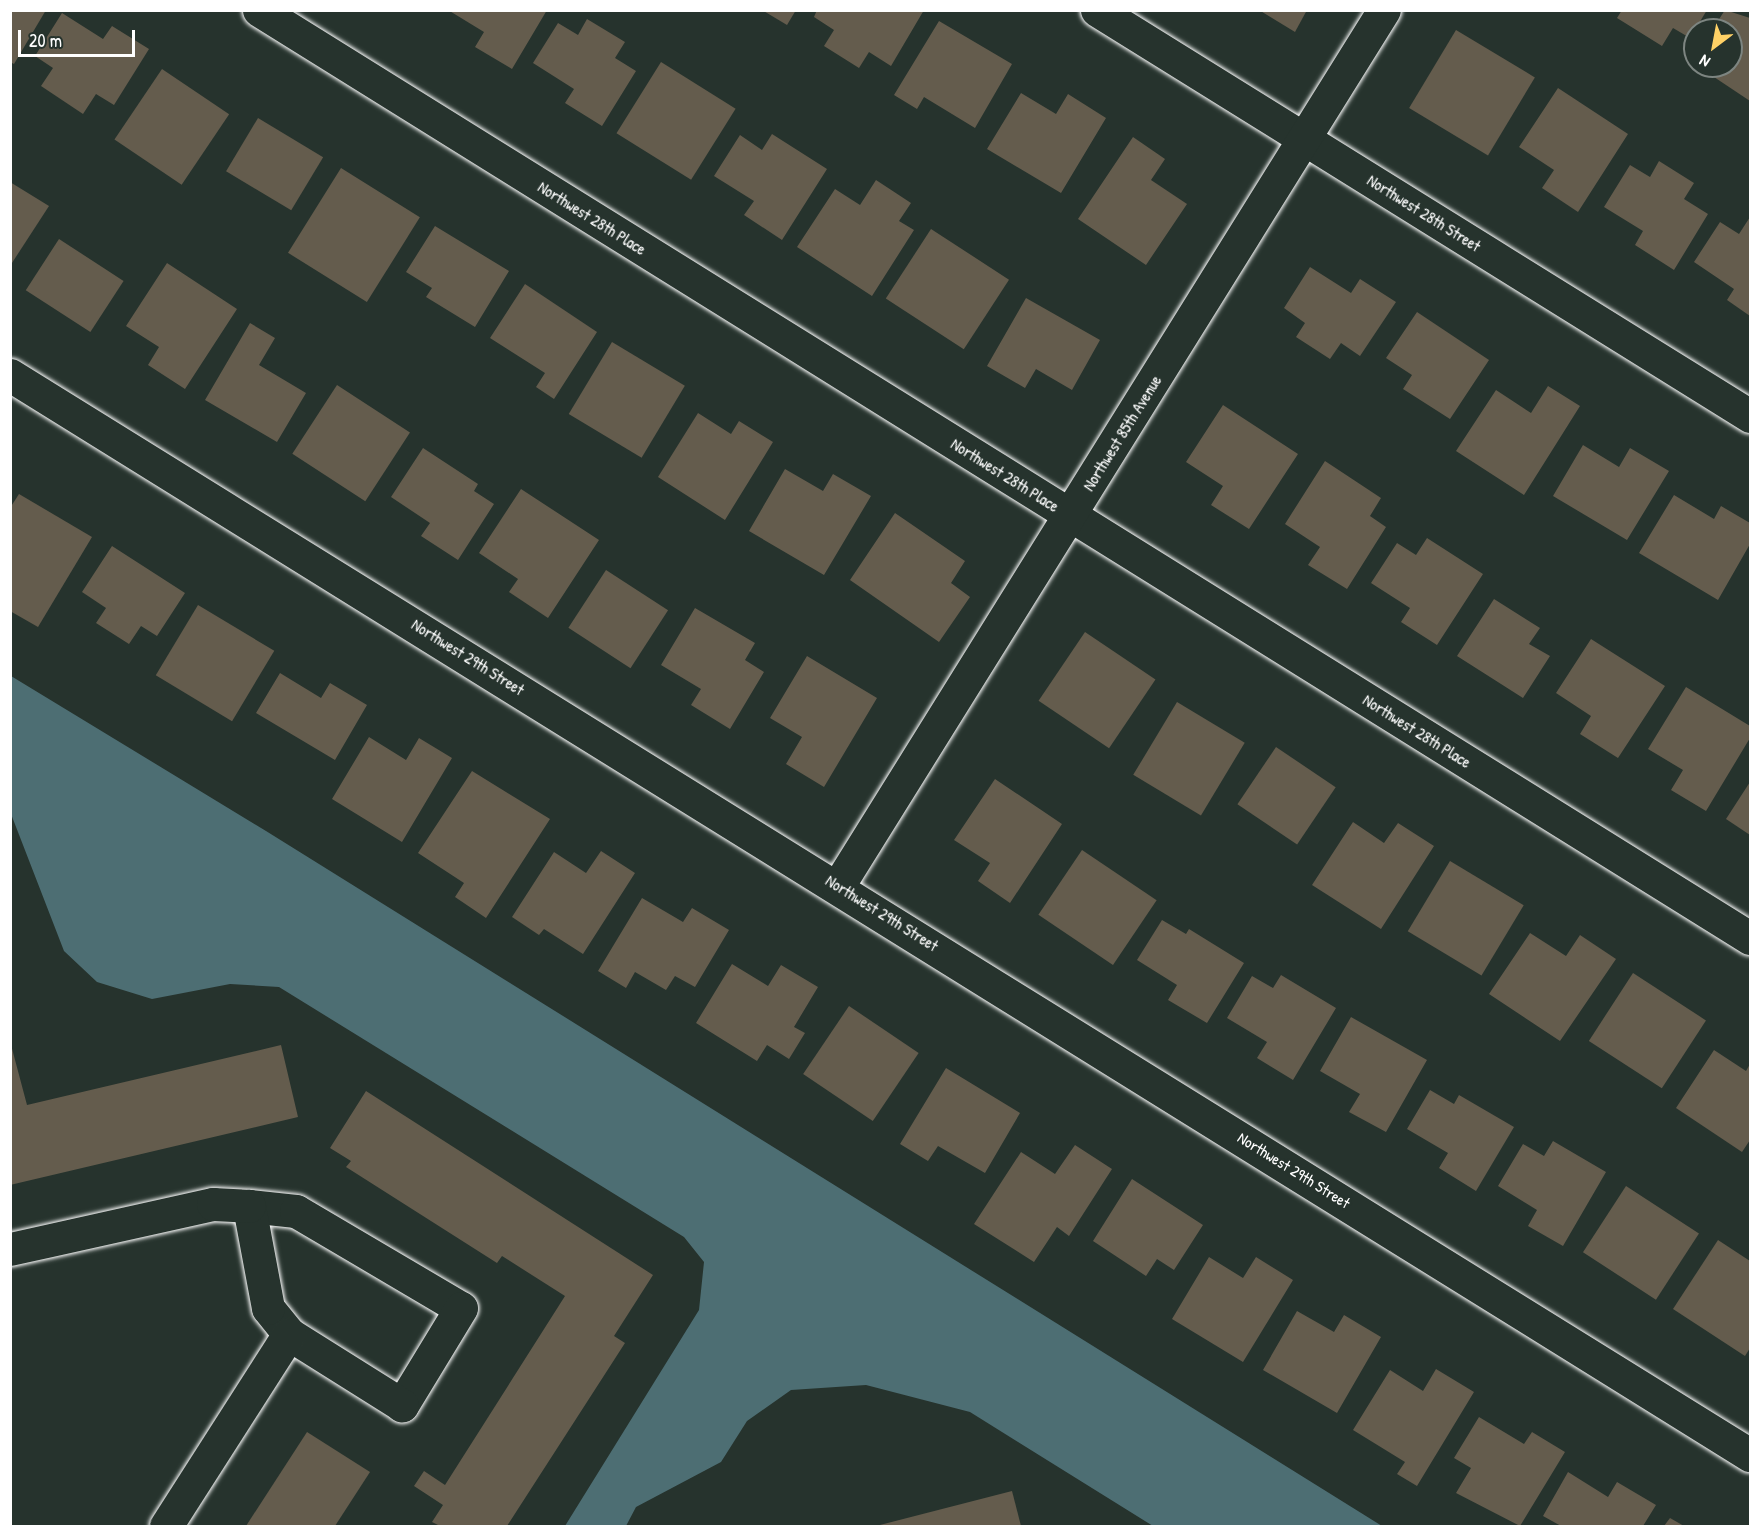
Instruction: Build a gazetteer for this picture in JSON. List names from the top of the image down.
{
  "streets": {
    "street": [
      "Northwest 28th Street",
      "Northwest 28th Place",
      "Northwest 85th Avenue",
      "Northwest 29th Street"
    ]
  },
  "crossings": [
    ["Northwest 28th Street", "Northwest 85th Avenue"],
    ["Northwest 28th Place", "Northwest 85th Avenue"],
    ["Northwest 85th Avenue", "Northwest 29th Street"]
  ],
  "scale_bar": "20 m",
  "north": "bottom left"
}
